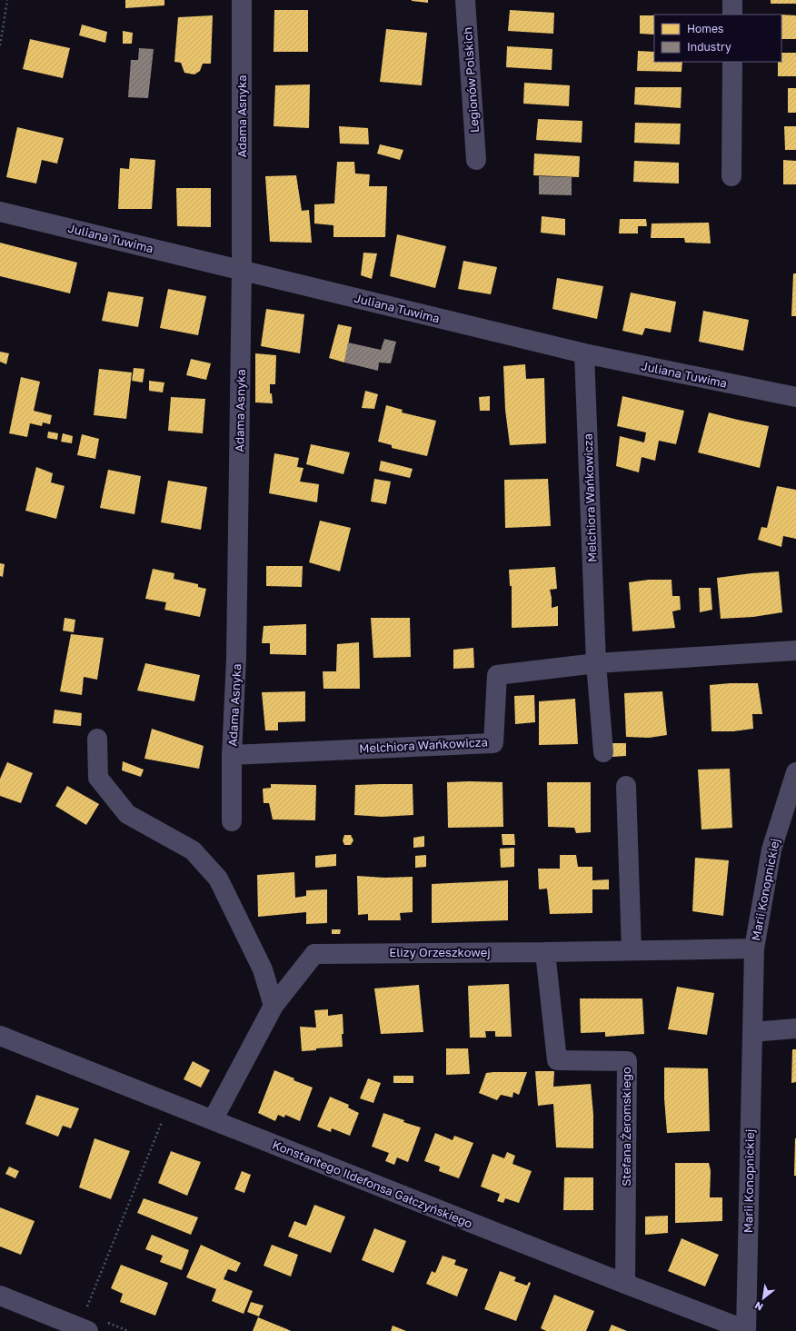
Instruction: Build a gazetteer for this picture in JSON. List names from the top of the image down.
{
  "streets": {
    "street": [
      "Legionów Polskich",
      "Adama Asnyka",
      "Juliana Tuwima",
      "Melchiora Wańkowicza",
      "Marii Konopnickiej",
      "Elizy Orzeszkowej",
      "Stefana Żeromskiego",
      "Konstantego Ildefonsa Gałczyńskiego"
    ]
  },
  "crossings": [
    ["Adama Asnyka", "Juliana Tuwima"],
    ["Adama Asnyka", "Melchiora Wańkowicza"],
    ["Juliana Tuwima", "Melchiora Wańkowicza"],
    ["Marii Konopnickiej", "Elizy Orzeszkowej"],
    ["Marii Konopnickiej", "Konstantego Ildefonsa Gałczyńskiego"],
    ["Elizy Orzeszkowej", "Stefana Żeromskiego"],
    ["Elizy Orzeszkowej", "Konstantego Ildefonsa Gałczyńskiego"],
    ["Stefana Żeromskiego", "Konstantego Ildefonsa Gałczyńskiego"]
  ],
  "legend": ["Homes", "Industry"],
  "north": "bottom left"
}
